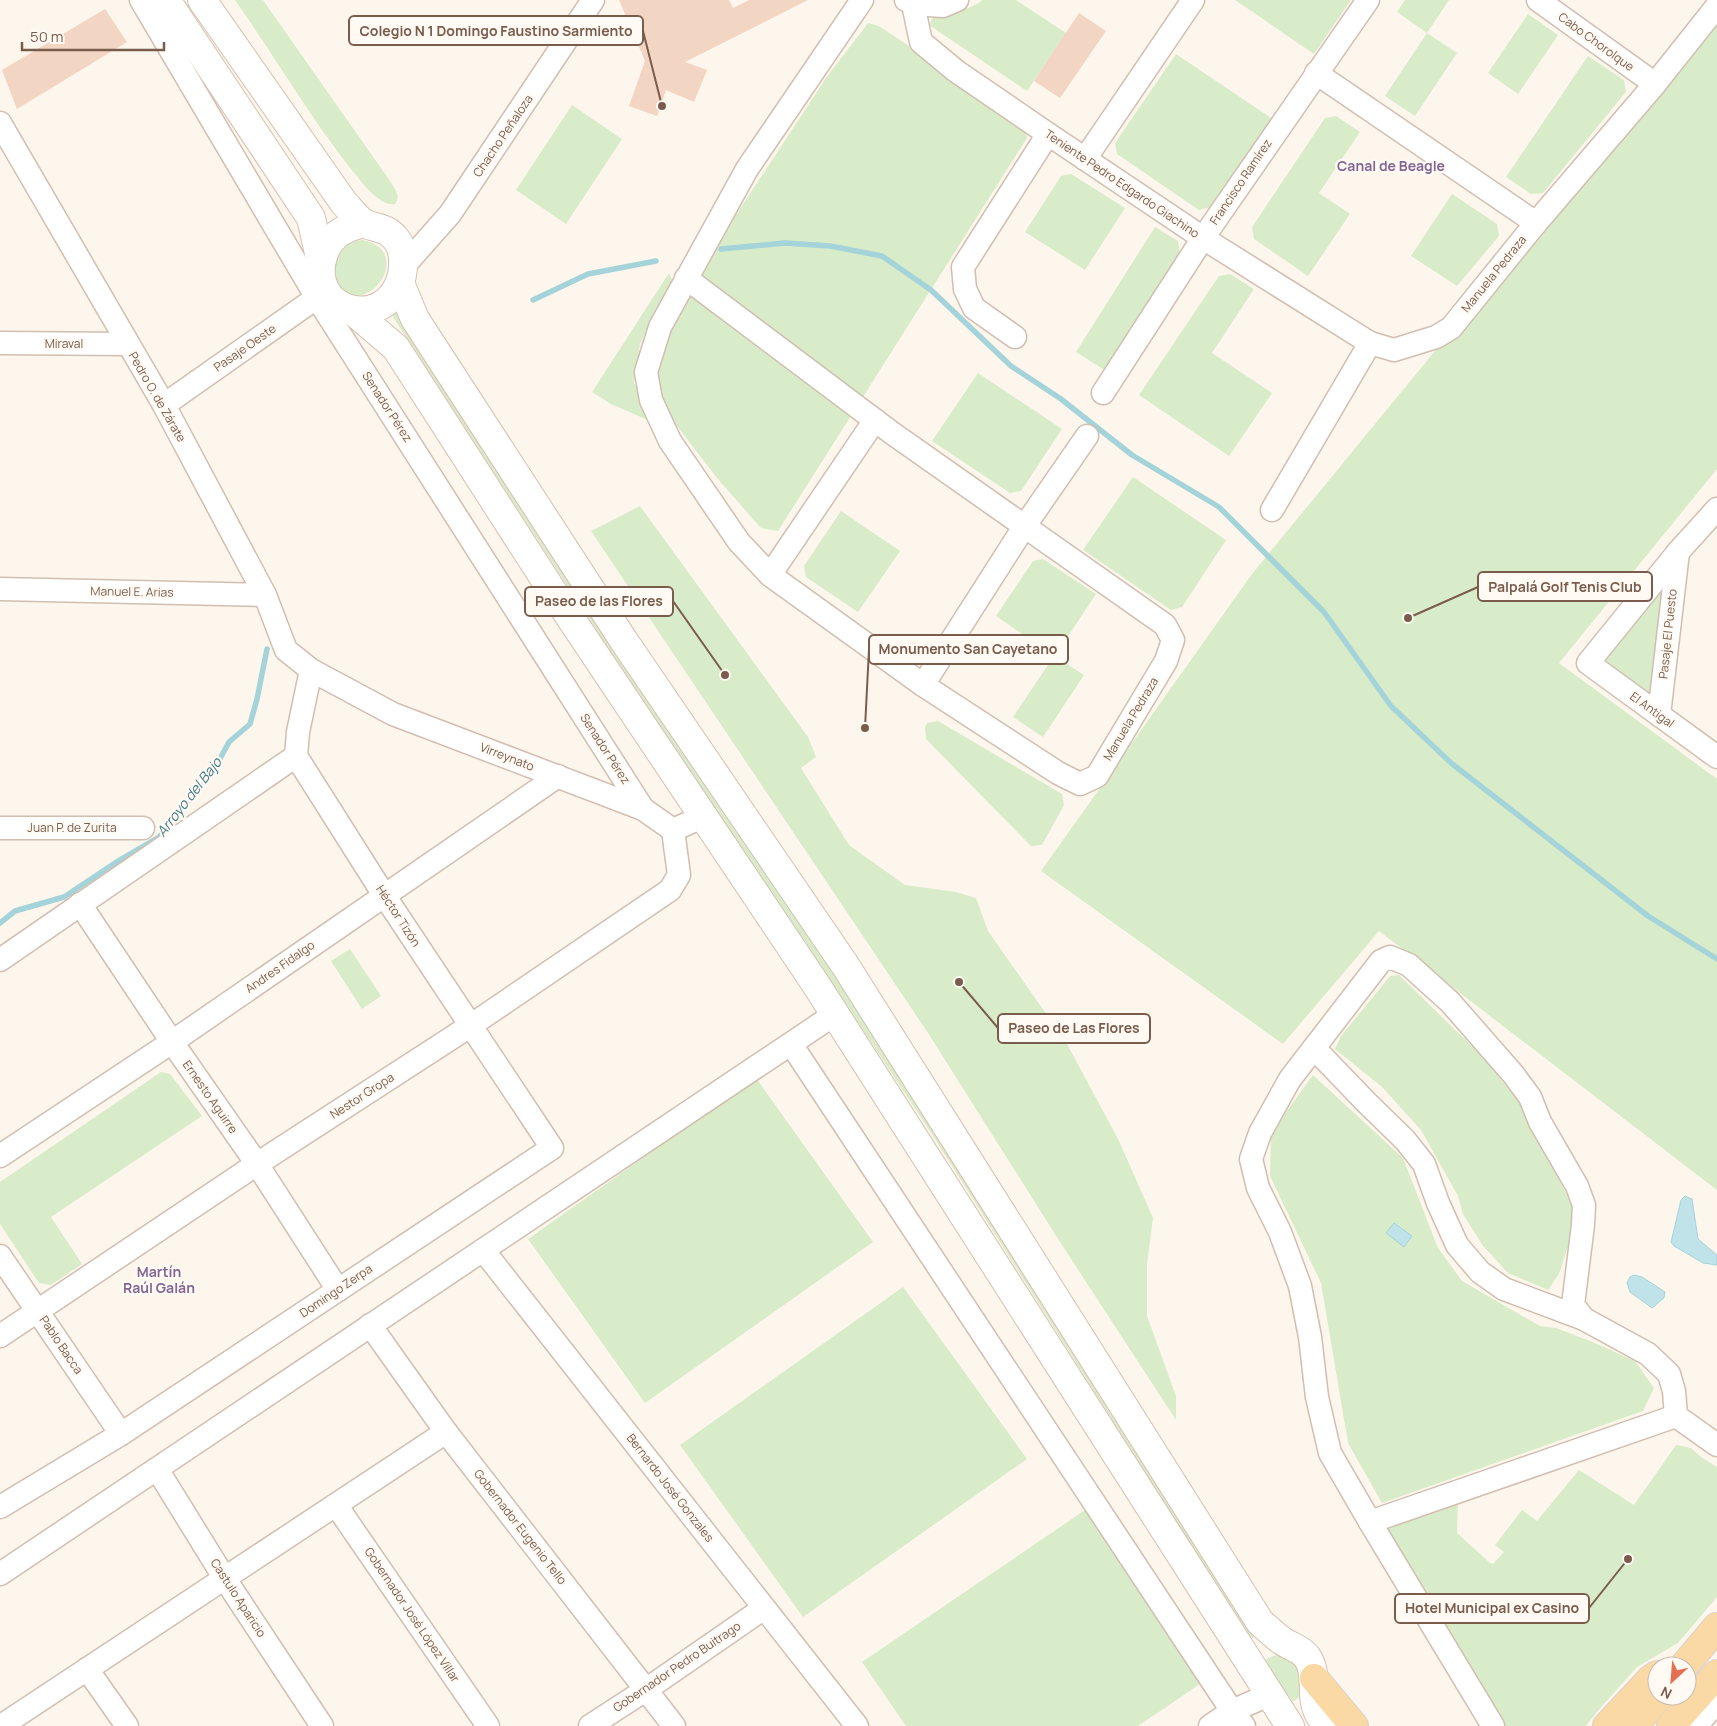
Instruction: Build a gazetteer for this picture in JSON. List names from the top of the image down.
{
  "streets": {
    "street": [
      "Cabo Chorolque",
      "Chacho Peñaloza",
      "Francisco Ramírez",
      "Teniente Pedro Edgardo Giachino",
      "Manuela Pedraza",
      "Miraval",
      "Pasaje Oeste",
      "Pedro O. de Zárate",
      "Senador Pérez",
      "Manuel E. Arias",
      "Pasaje El Puesto",
      "El Antigal",
      "Virreynato",
      "Juan P. de Zurita",
      "Héctor Tizón",
      "Andres Fidalgo",
      "Nestor Gropa",
      "Ernesto Aguirre",
      "Domingo Zerpa",
      "Pablo Bacca",
      "Bernardo José Gonzales",
      "Gobernador Eugenio Tello",
      "Castulo Aparicio",
      "Gobernador José López Villar",
      "Gobernador Pedro Buitrago"
    ]
  },
  "crossings": [
    ["Cabo Chorolque", "Manuela Pedraza"],
    ["Chacho Peñaloza", "Pasaje Oeste"],
    ["Chacho Peñaloza", "Senador Pérez"],
    ["Francisco Ramírez", "Teniente Pedro Edgardo Giachino"],
    ["Teniente Pedro Edgardo Giachino", "Manuela Pedraza"],
    ["Miraval", "Pedro O. de Zárate"],
    ["Pasaje Oeste", "Pedro O. de Zárate"],
    ["Pasaje Oeste", "Senador Pérez"],
    ["Pedro O. de Zárate", "Manuel E. Arias"],
    ["Pedro O. de Zárate", "Virreynato"],
    ["Senador Pérez", "Virreynato"],
    ["Pasaje El Puesto", "El Antigal"],
    ["Virreynato", "Andres Fidalgo"],
    ["Virreynato", "Nestor Gropa"],
    ["Héctor Tizón", "Andres Fidalgo"],
    ["Héctor Tizón", "Nestor Gropa"],
    ["Héctor Tizón", "Domingo Zerpa"],
    ["Andres Fidalgo", "Ernesto Aguirre"],
    ["Nestor Gropa", "Ernesto Aguirre"],
    ["Nestor Gropa", "Pablo Bacca"],
    ["Ernesto Aguirre", "Domingo Zerpa"],
    ["Domingo Zerpa", "Pablo Bacca"],
    ["Bernardo José Gonzales", "Gobernador Pedro Buitrago"],
    ["Gobernador Eugenio Tello", "Gobernador Pedro Buitrago"]
  ],
  "districts": ["Canal de Beagle", "Martín Raúl Galán"],
  "water": ["Arroyo del Bajo"],
  "places": [
    "Colegio N 1 Domingo Faustino Sarmiento",
    "Palpalá Golf Tenis Club",
    "Paseo de las Flores",
    "Monumento San Cayetano",
    "Paseo de Las Flores",
    "Hotel Municipal ex Casino"
  ],
  "scale_bar": "50 m",
  "north": "bottom left"
}
